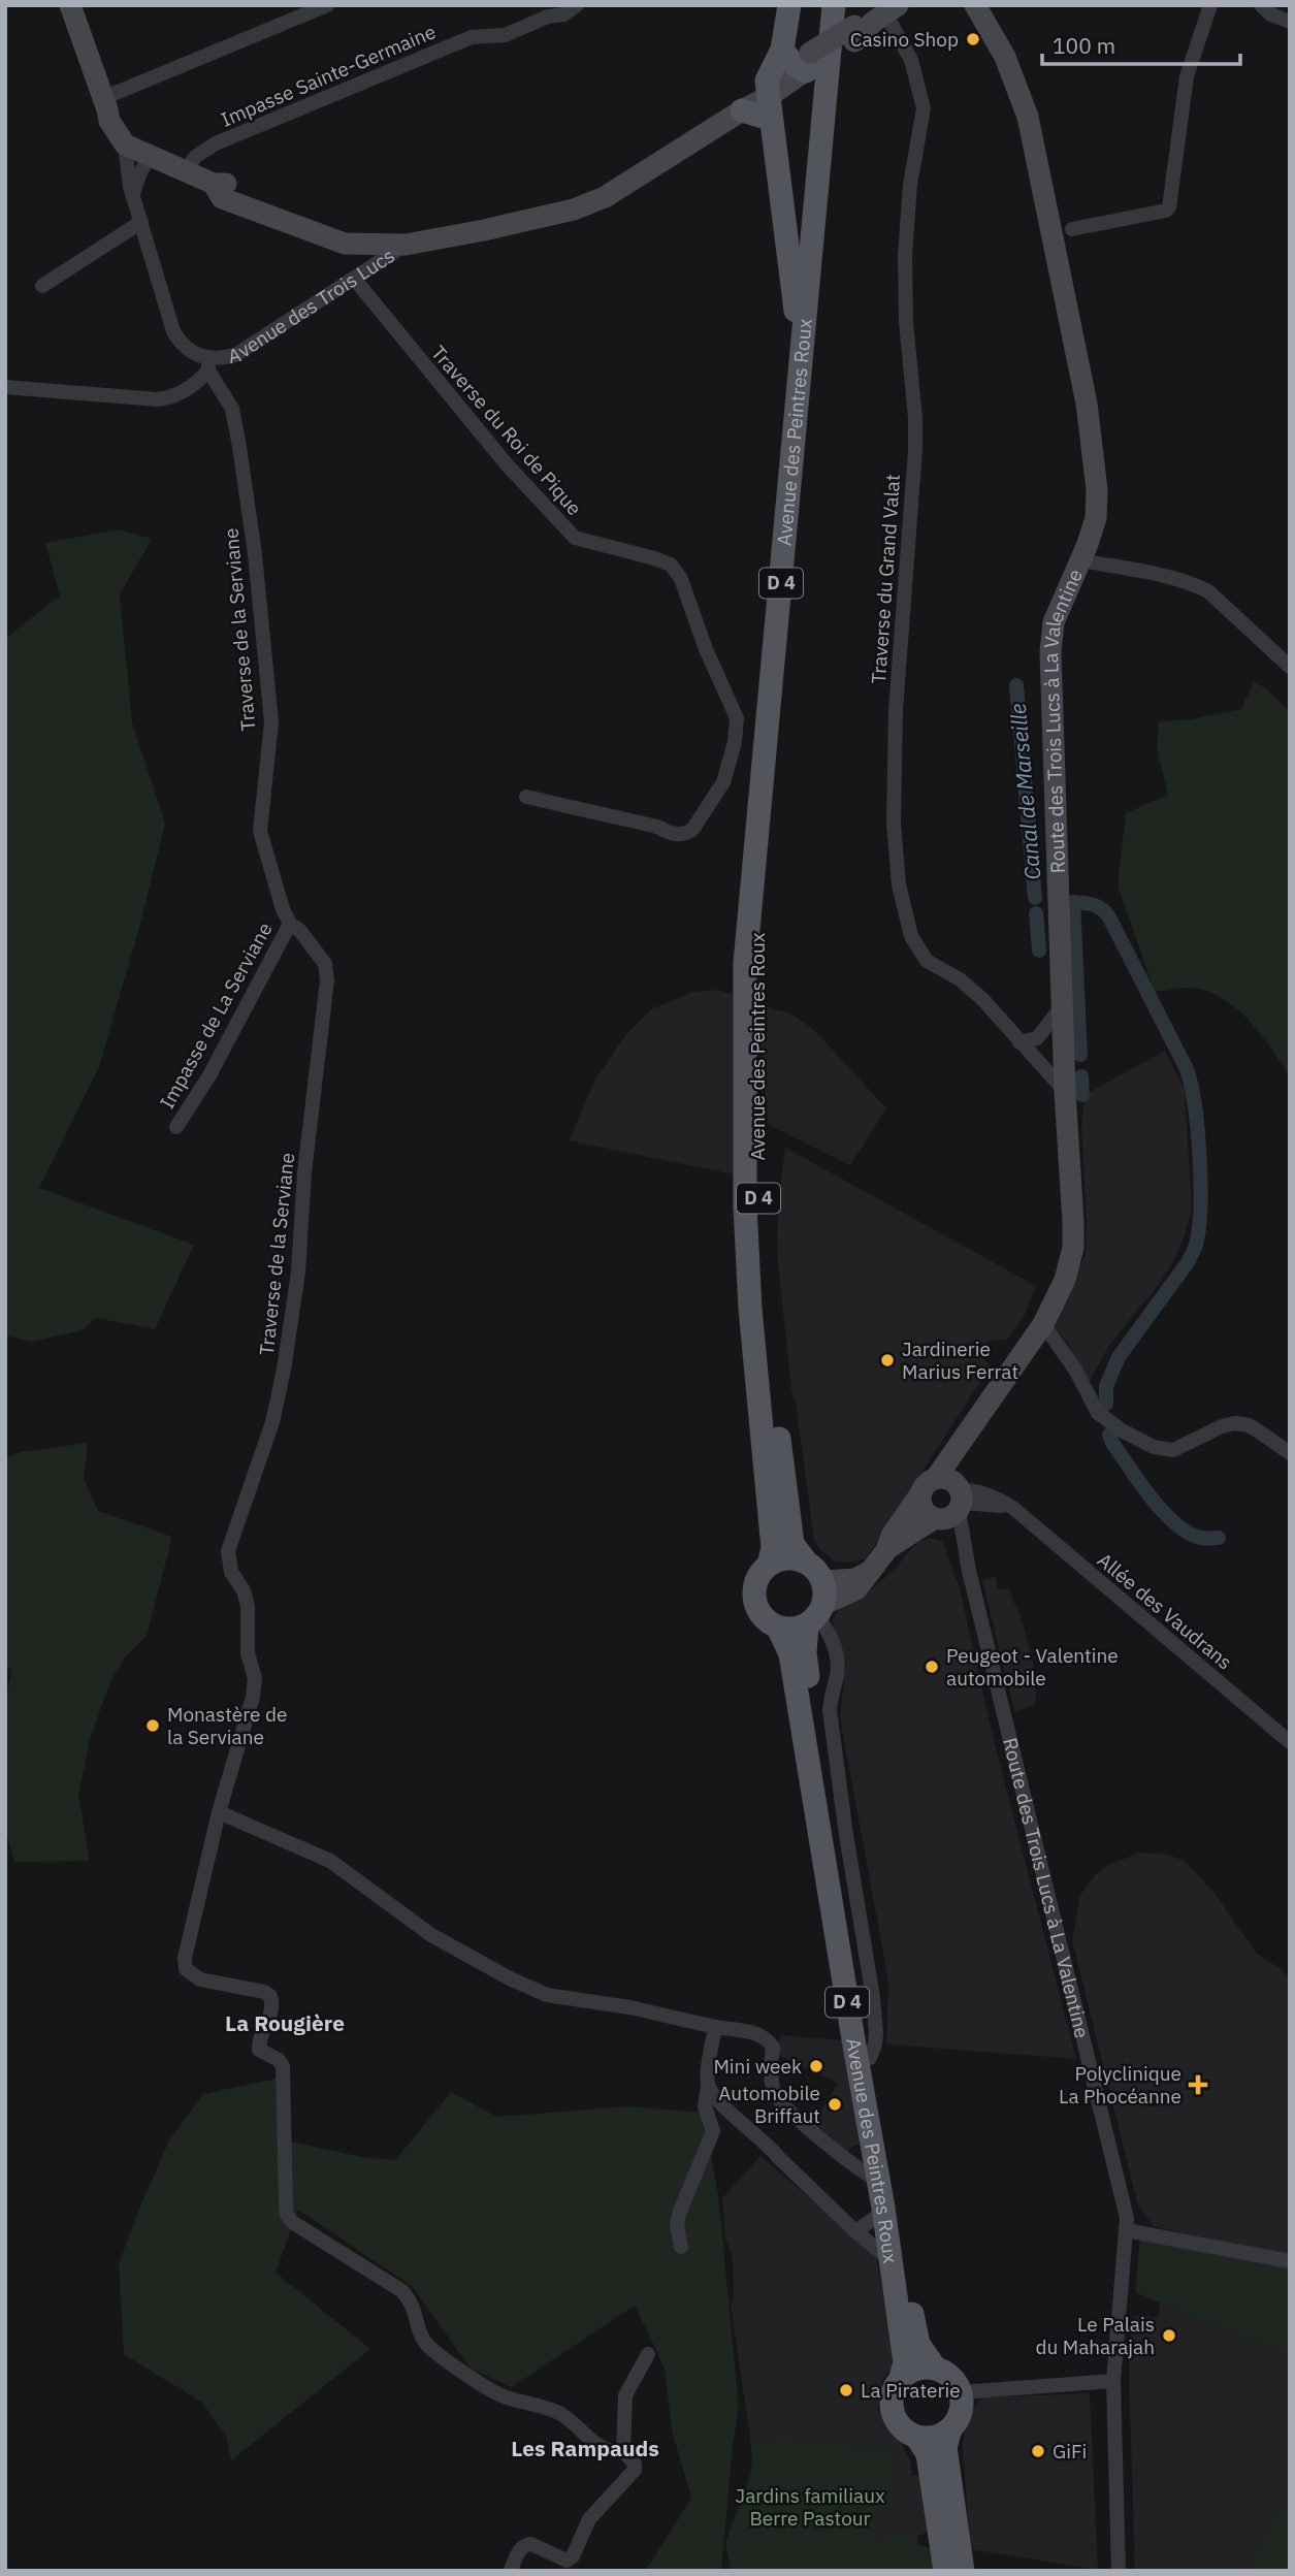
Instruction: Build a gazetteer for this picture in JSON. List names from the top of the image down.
{
  "streets": {
    "main road": ["Avenue des Peintres Roux", "D 4"],
    "street": [
      "Impasse Sainte-Germaine",
      "Avenue des Trois Lucs",
      "Traverse du Roi de Pique",
      "Traverse du Grand Valat",
      "Traverse de la Serviane",
      "Route des Trois Lucs à La Valentine",
      "Impasse de La Serviane",
      "Allée des Vaudrans"
    ]
  },
  "crossings": [
    ["Avenue des Trois Lucs", "Traverse du Roi de Pique"],
    ["Avenue des Trois Lucs", "Traverse de la Serviane"],
    ["Avenue des Peintres Roux", "Traverse du Grand Valat"],
    ["Traverse du Grand Valat", "Route des Trois Lucs à La Valentine"],
    ["Traverse de la Serviane", "Impasse de La Serviane"],
    ["Route des Trois Lucs à La Valentine", "Allée des Vaudrans"]
  ],
  "districts": ["La Rougière", "Les Rampauds"],
  "water": ["Canal de Marseille"],
  "parks": ["Jardins familiaux Berre Pastour"],
  "places": {
    "other": [
      "Casino Shop",
      "Jardinerie Marius Ferrat",
      "Peugeot - Valentine automobile",
      "Monastère de la Serviane",
      "Mini week",
      "Automobile Briffaut",
      "Le Palais du Maharajah",
      "La Piraterie",
      "GiFi"
    ],
    "health": ["Polyclinique La Phocéanne"]
  },
  "scale_bar": "100 m"
}
